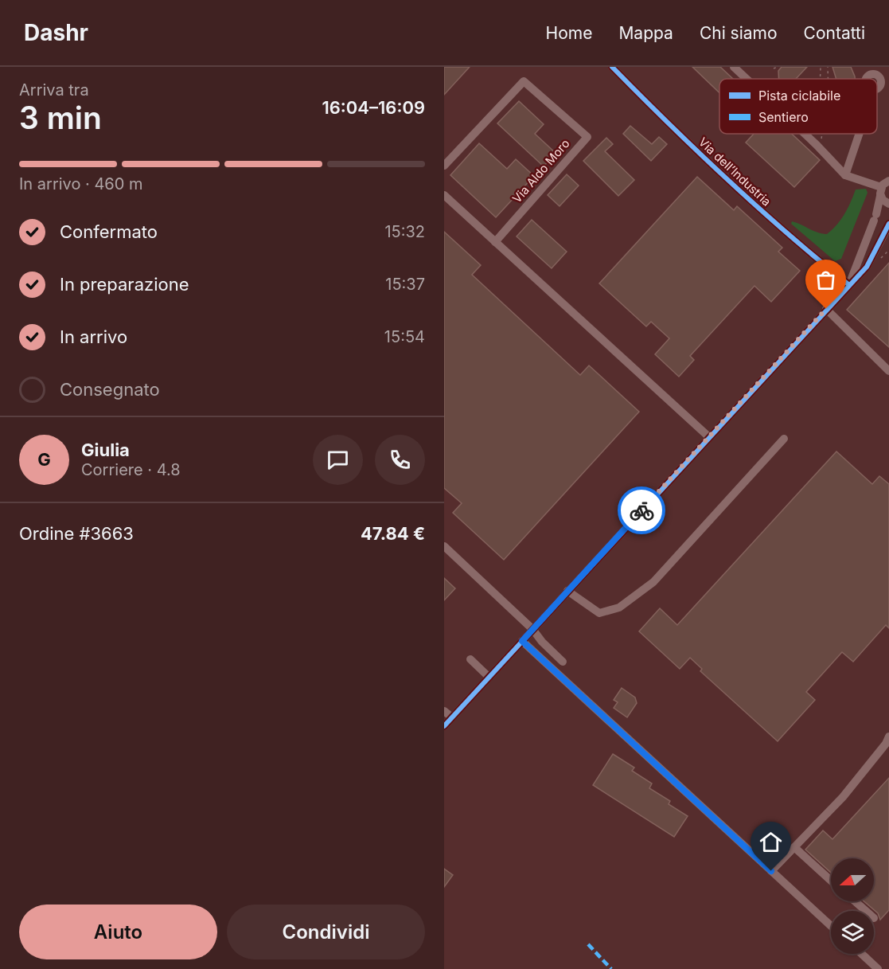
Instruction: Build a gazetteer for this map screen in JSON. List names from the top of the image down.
{
  "streets": {
    "street": ["Via Aldo Moro", "Via dell’Industria"]
  },
  "legend": ["Pista ciclabile", "Sentiero"],
  "north": "left",
  "page": {
    "header": "Dashr",
    "nav": [
      "Home",
      "Mappa",
      "Chi siamo",
      "Contatti"
    ],
    "heading": ["3 min", "Arriva tra", "16:04–16:09"],
    "panel": [
      "Giulia",
      "Corriere · 4.8",
      "Ordine #3663",
      "47.84 €"
    ],
    "bar": "In arrivo · 460 m",
    "list": [
      ["Confermato", "15:32"],
      ["In preparazione", "15:37"],
      ["In arrivo", "15:54"],
      "Consegnato"
    ],
    "round": "G",
    "buttons": ["Aiuto", "Condividi"]
  }
}
